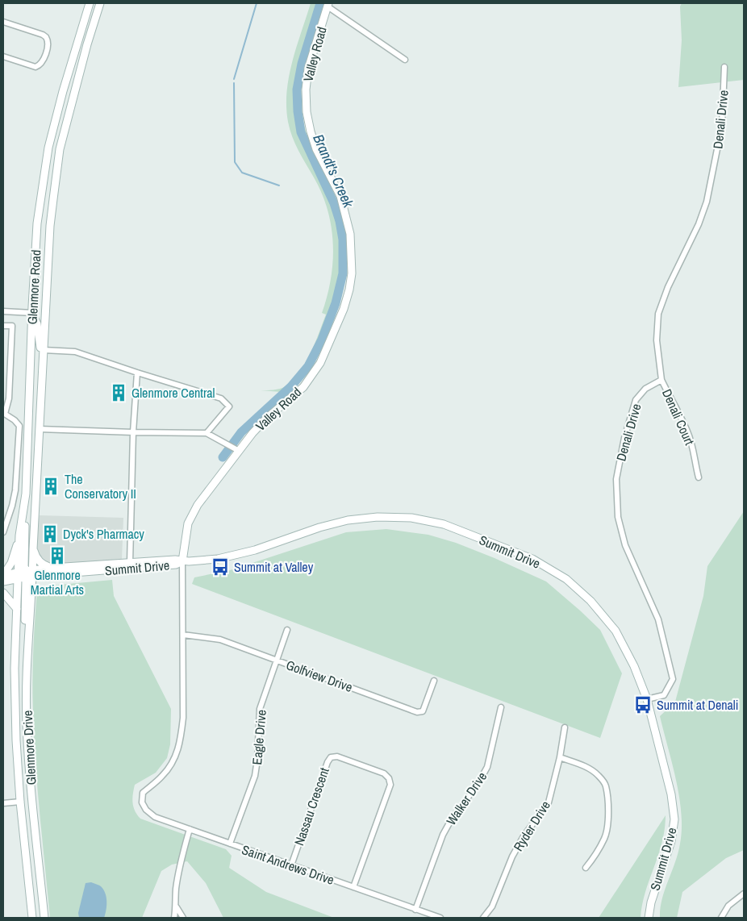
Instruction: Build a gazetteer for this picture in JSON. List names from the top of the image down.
{
  "streets": {
    "main road": [
      "Valley Road",
      "Glenmore Road",
      "Summit Drive",
      "Glenmore Drive"
    ],
    "street": [
      "Denali Drive",
      "Denali Court",
      "Golfview Drive",
      "Eagle Drive",
      "Walker Drive",
      "Nassau Crescent",
      "Ryder Drive",
      "Saint Andrews Drive"
    ]
  },
  "crossings": [
    ["Valley Road", "Summit Drive"],
    ["Valley Road", "Golfview Drive"],
    ["Valley Road", "Saint Andrews Drive"],
    ["Denali Drive", "Denali Court"],
    ["Denali Drive", "Summit Drive"],
    ["Glenmore Road", "Summit Drive"],
    ["Glenmore Road", "Glenmore Drive"],
    ["Summit Drive", "Glenmore Drive"],
    ["Golfview Drive", "Eagle Drive"],
    ["Eagle Drive", "Saint Andrews Drive"],
    ["Walker Drive", "Saint Andrews Drive"],
    ["Nassau Crescent", "Saint Andrews Drive"]
  ],
  "water": ["Brandt's Creek"],
  "places": {
    "building": [
      "Glenmore Central",
      "The Conservatory II",
      "Dyck's Pharmacy",
      "Glenmore Martial Arts"
    ],
    "bus stop": ["Summit at Valley", "Summit at Denali"]
  }
}
